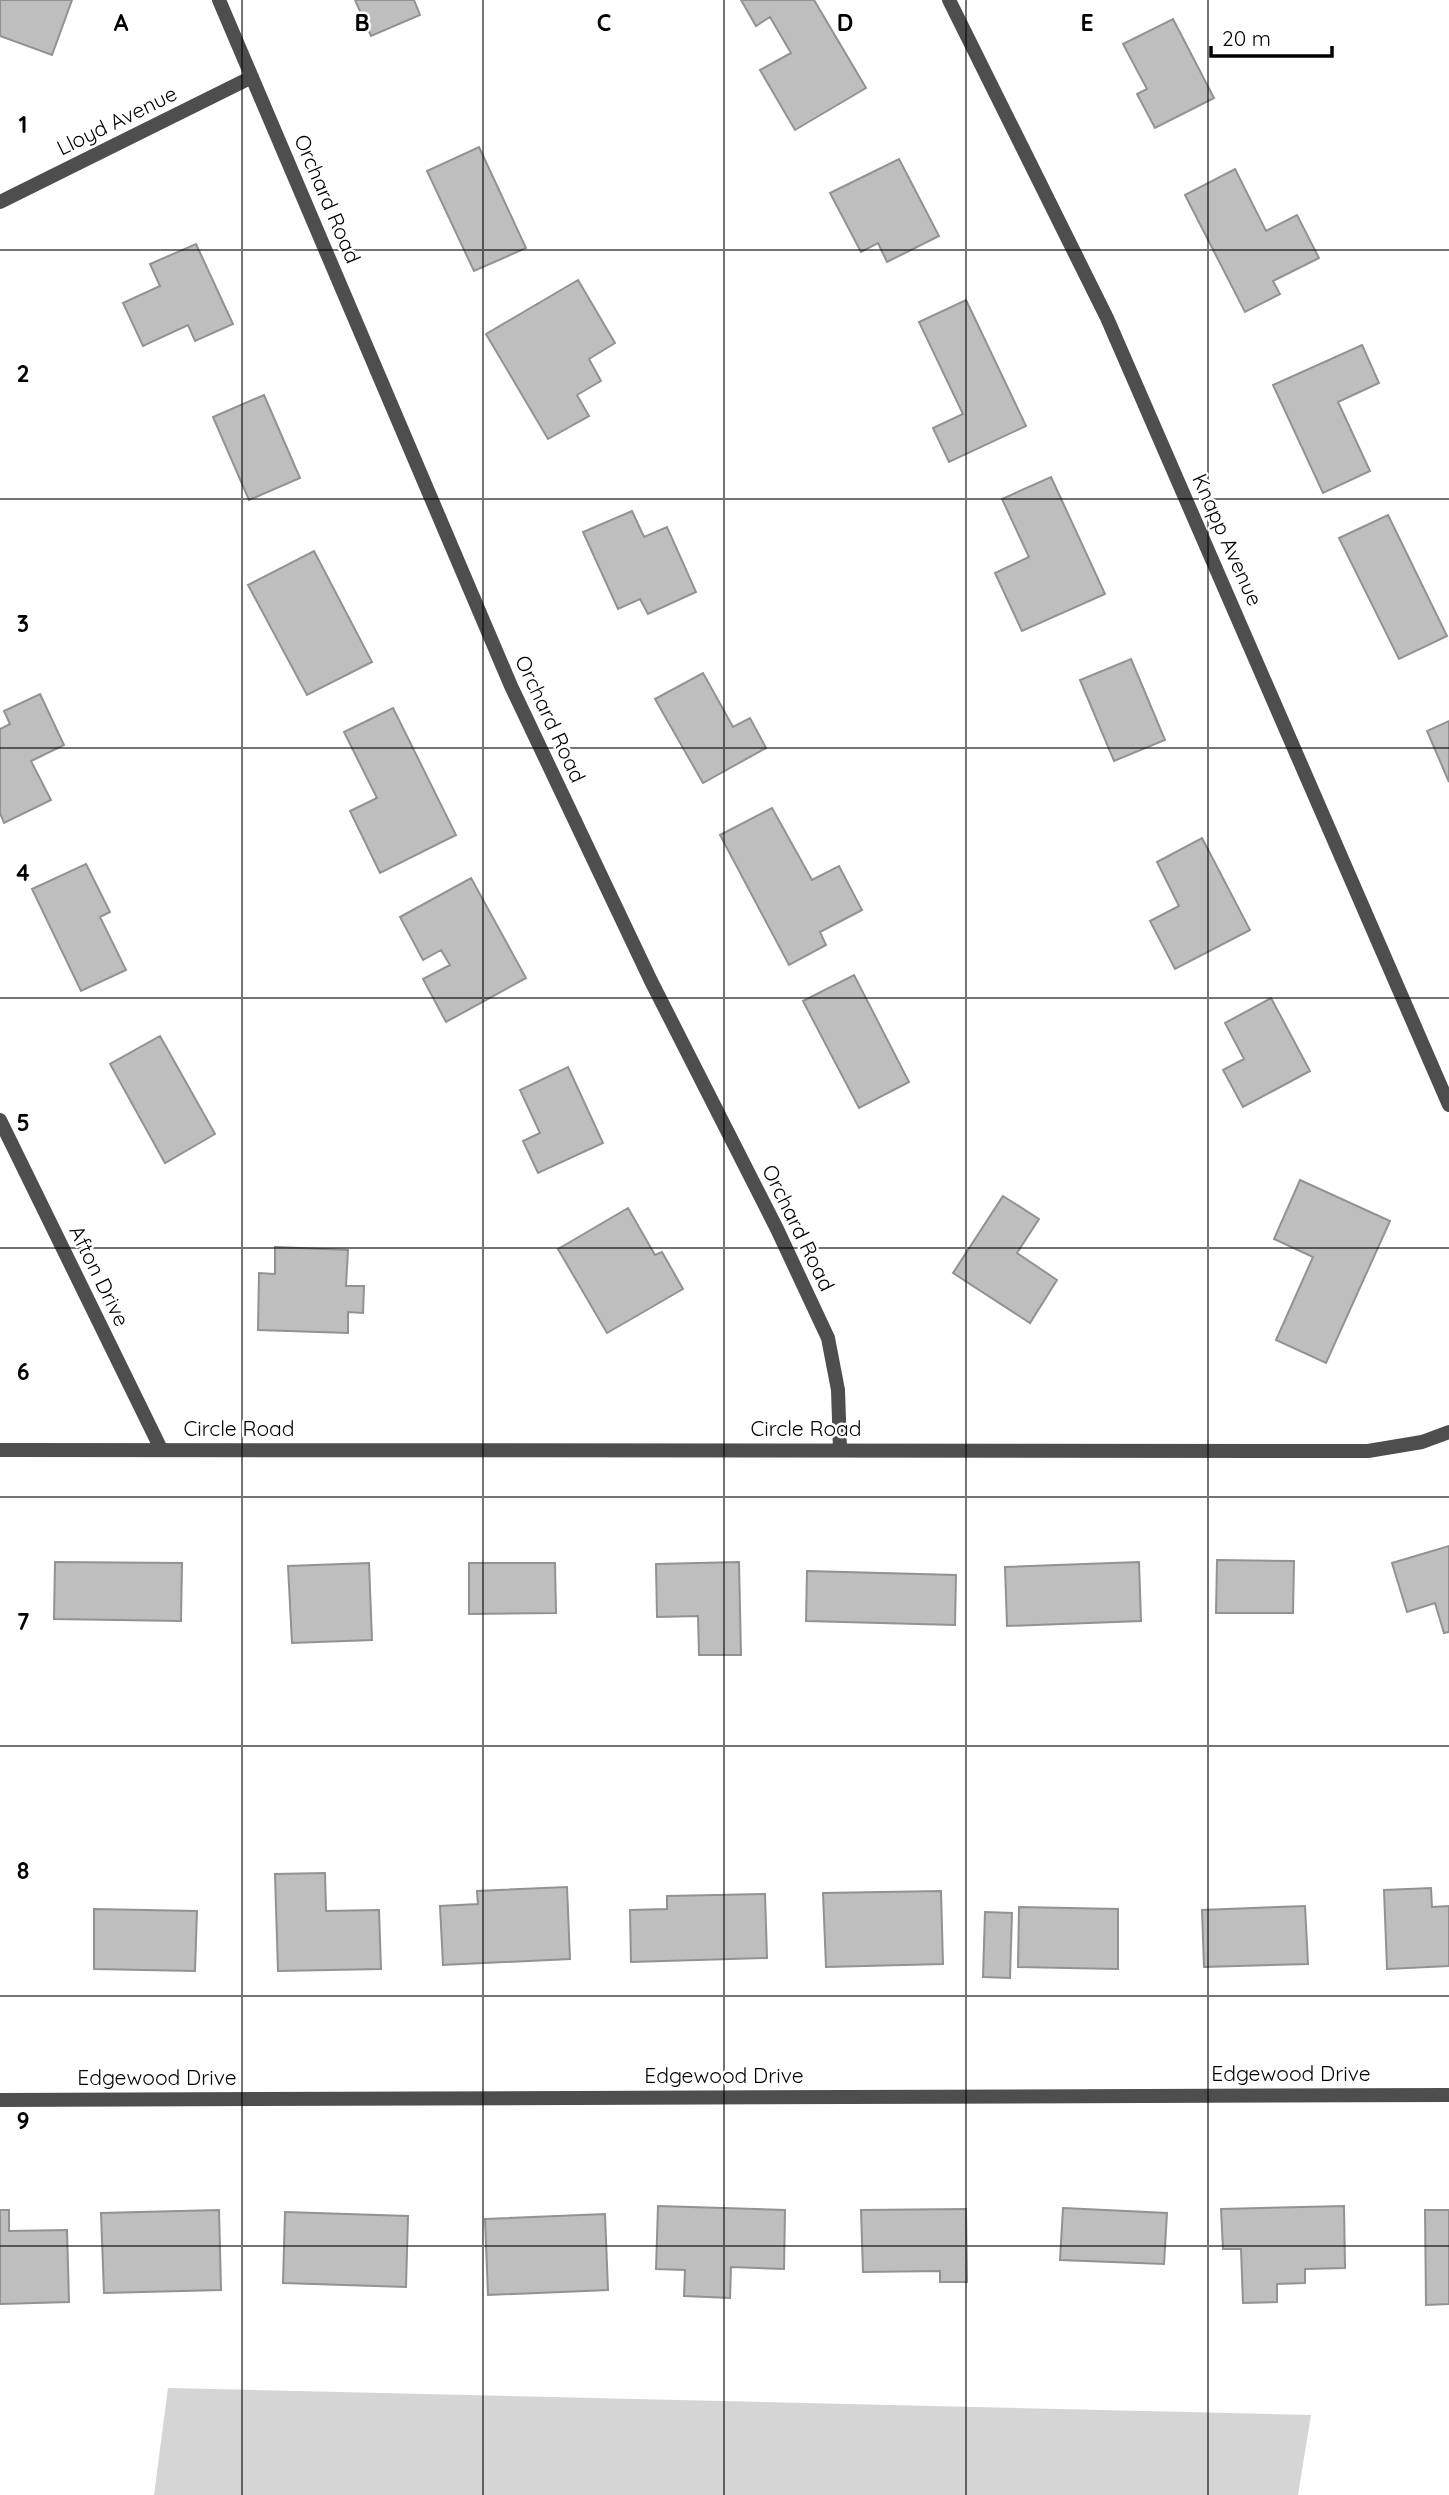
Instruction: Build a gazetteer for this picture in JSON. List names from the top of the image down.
{
  "streets": {
    "street": [
      "Lloyd Avenue",
      "Orchard Road",
      "Knapp Avenue",
      "Afton Drive",
      "Circle Road",
      "Edgewood Drive"
    ]
  },
  "crossings": [
    ["Lloyd Avenue", "Orchard Road"],
    ["Orchard Road", "Circle Road"],
    ["Afton Drive", "Circle Road"]
  ],
  "scale_bar": "20 m",
  "grid": {
    "columns": [
      "A",
      "B",
      "C",
      "D",
      "E"
    ],
    "rows": [
      "1",
      "2",
      "3",
      "4",
      "5",
      "6",
      "7",
      "8",
      "9"
    ]
  }
}
